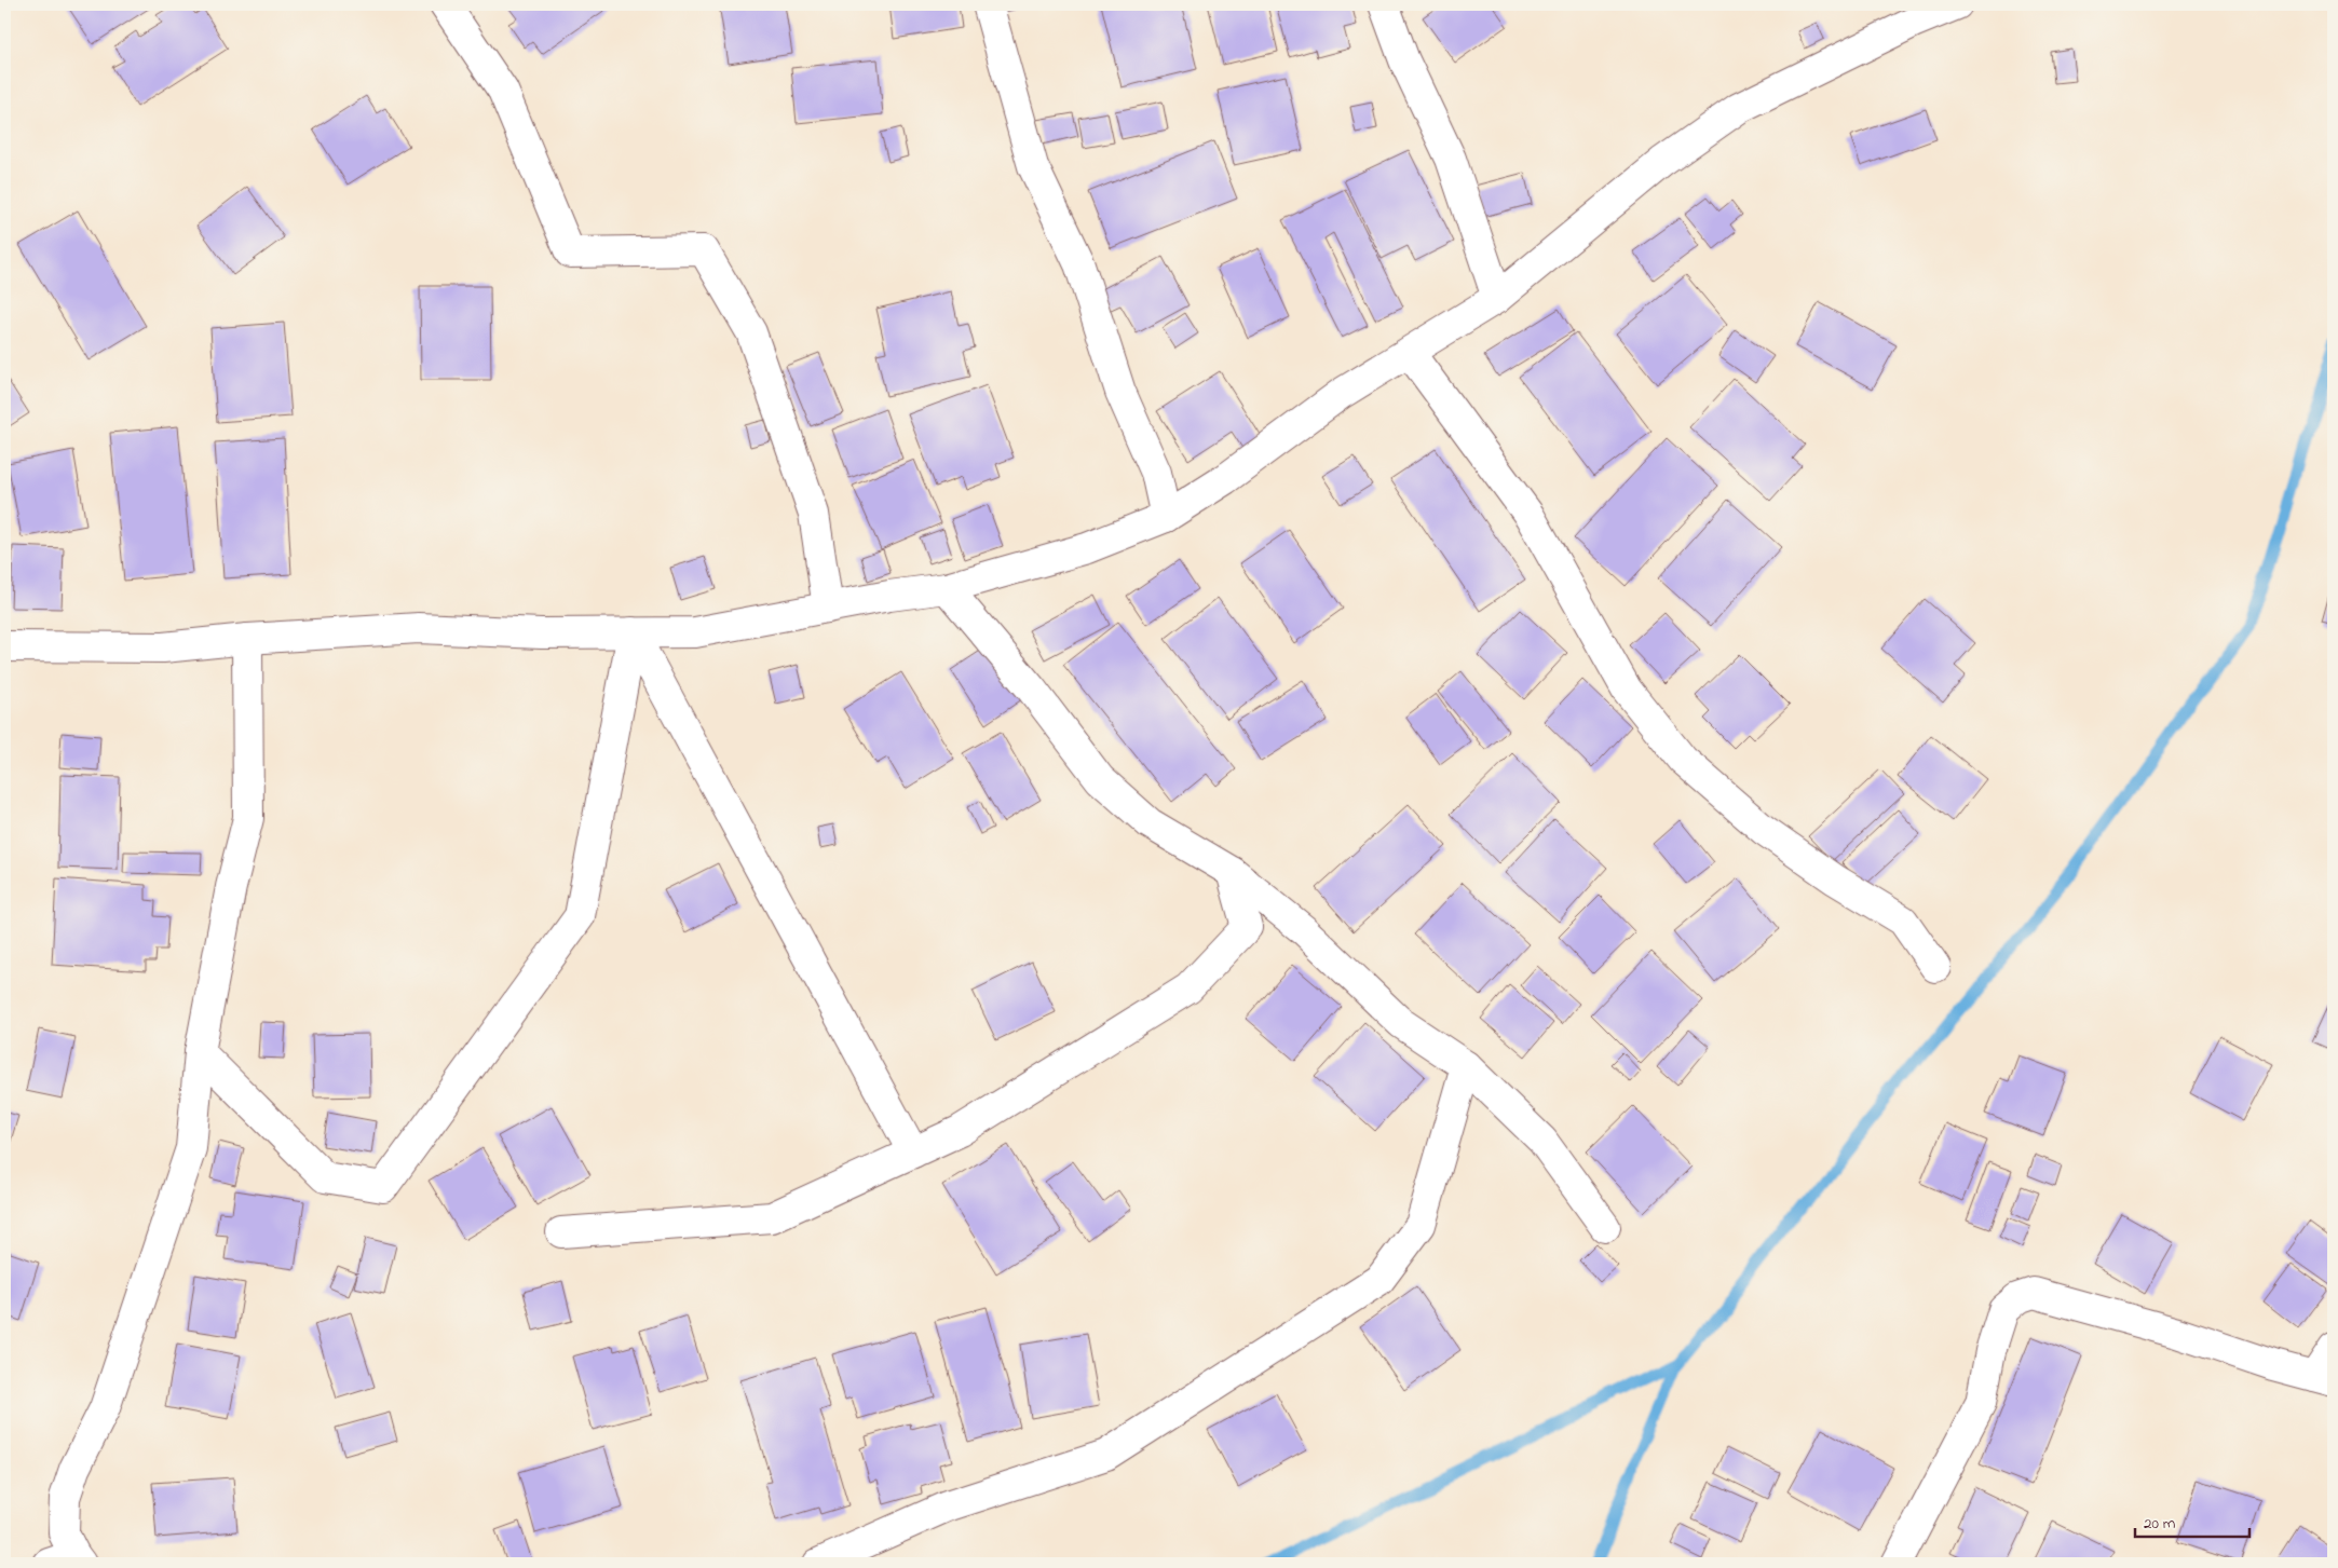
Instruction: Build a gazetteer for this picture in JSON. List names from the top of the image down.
{
  "scale_bar": "20 m"
}
